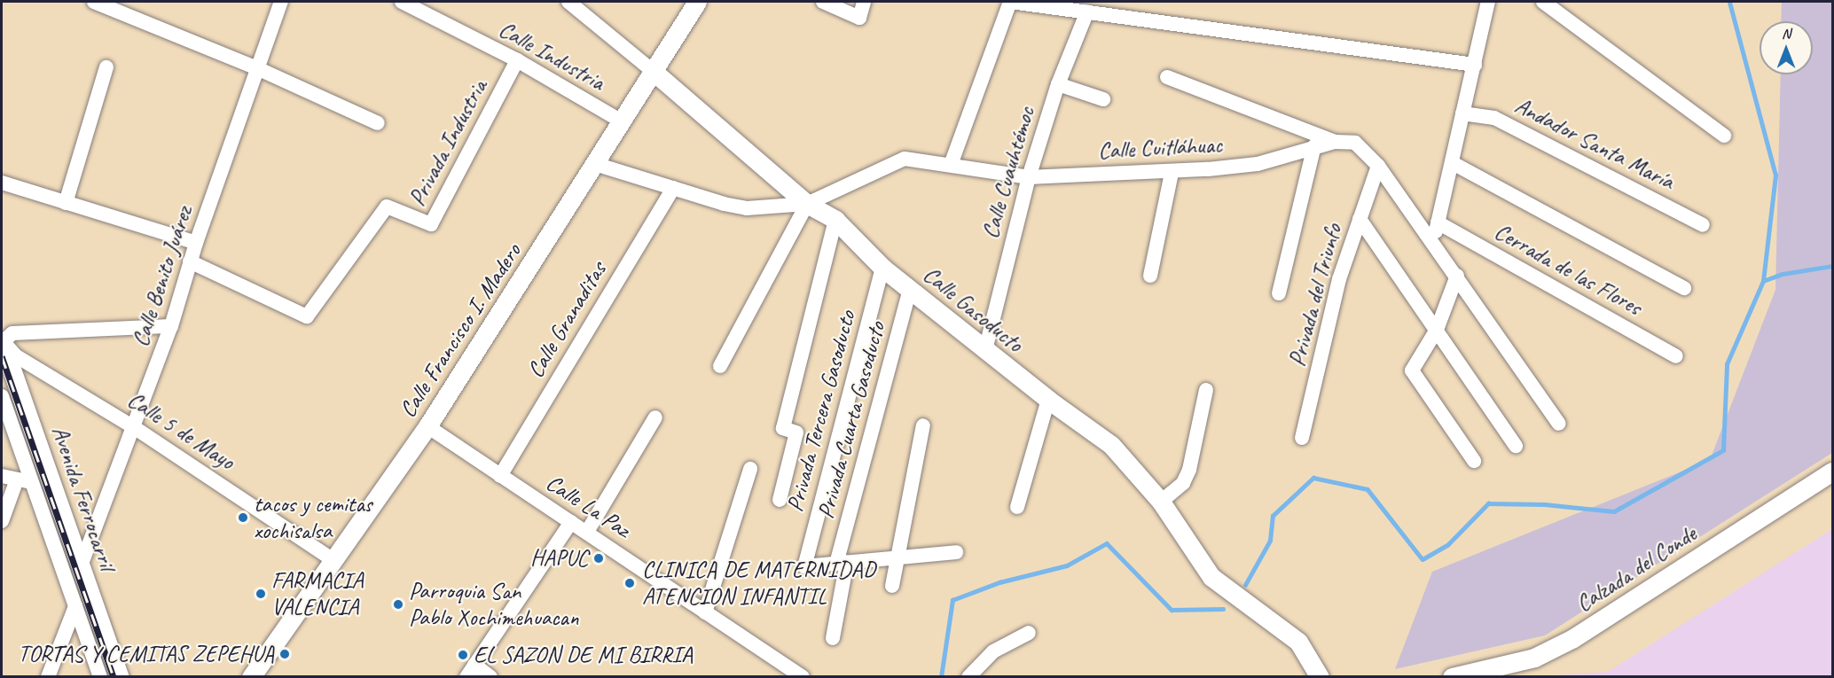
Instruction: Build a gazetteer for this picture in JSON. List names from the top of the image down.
{
  "streets": {
    "street": [
      "Calle Industria",
      "Privada Industria",
      "Andador Santa María",
      "Calle Cuitláhuac",
      "Calle Cuauhtémoc",
      "Cerrada de las Flores",
      "Calle Benito Juárez",
      "Privada del Triunfo",
      "Calle Gasoducto",
      "Calle Granaditas",
      "Calle Francisco I. Madero",
      "Privada Tercera Gasoducto",
      "Privada Cuarta Gasoducto",
      "Calle 5 de Mayo",
      "Avenida Ferrocarril",
      "Calle La Paz",
      "Calzada del Conde"
    ]
  },
  "crossings": [
    ["Calle Industria", "Privada Industria"],
    ["Calle Industria", "Calle Francisco I. Madero"],
    ["Privada Industria", "Calle Benito Juárez"],
    ["Calle Cuitláhuac", "Calle Cuauhtémoc"],
    ["Calle Cuitláhuac", "Privada del Triunfo"],
    ["Calle Cuitláhuac", "Calle Gasoducto"],
    ["Calle Cuauhtémoc", "Calle Gasoducto"],
    ["Calle Benito Juárez", "Calle 5 de Mayo"],
    ["Calle Benito Juárez", "Avenida Ferrocarril"],
    ["Calle Gasoducto", "Calle Francisco I. Madero"],
    ["Calle Gasoducto", "Privada Tercera Gasoducto"],
    ["Calle Gasoducto", "Privada Cuarta Gasoducto"],
    ["Calle Granaditas", "Calle La Paz"],
    ["Calle Francisco I. Madero", "Calle 5 de Mayo"],
    ["Calle Francisco I. Madero", "Calle La Paz"],
    ["Privada Tercera Gasoducto", "Privada Cuarta Gasoducto"],
    ["Calle 5 de Mayo", "Avenida Ferrocarril"]
  ],
  "places": [
    "tacos y cemitas xochisalsa",
    "HAPUC",
    "CLINICA DE MATERNIDAD ATENCION INFANTIL",
    "FARMACIA VALENCIA",
    "Parroquia San Pablo Xochimehuacan",
    "TORTAS Y CEMITAS ZEPEHUA",
    "EL SAZON DE MI BIRRIA"
  ],
  "north": "top"
}
